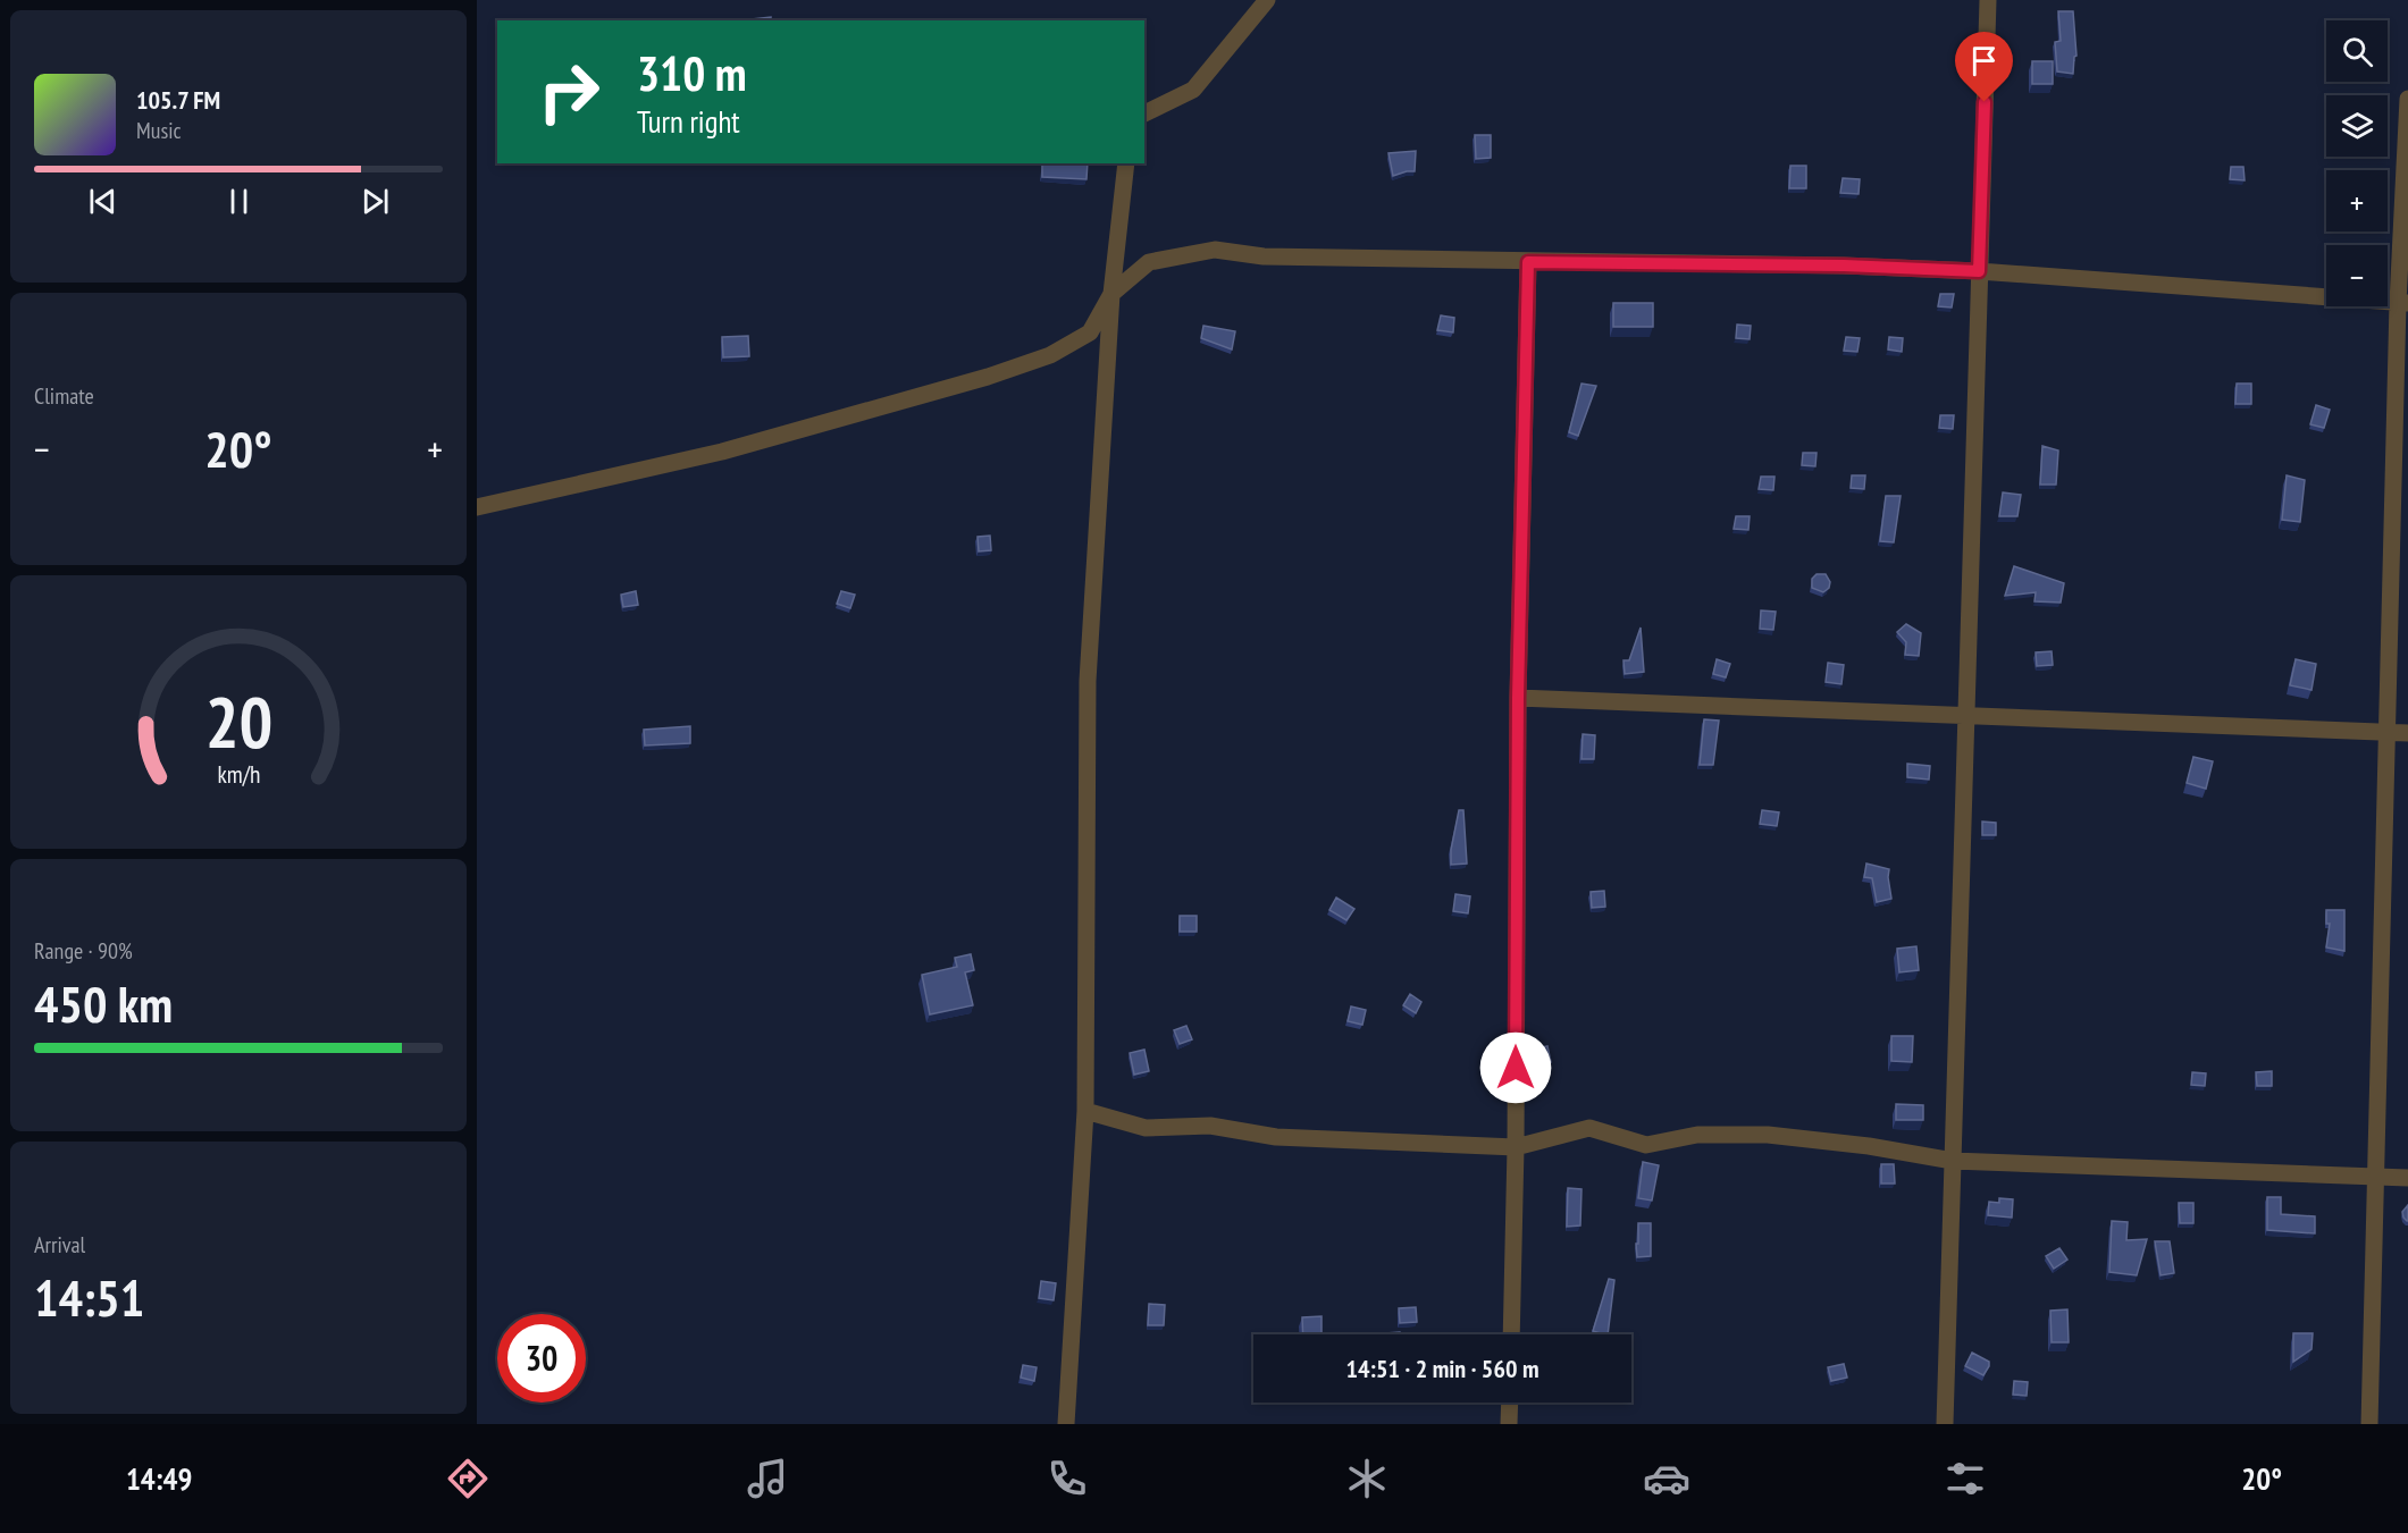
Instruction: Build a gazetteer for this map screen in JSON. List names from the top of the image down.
{
  "page": {
    "map_buttons": ["+", "−"],
    "turn": ["310 m", "Turn right"],
    "song": ["105.7 FM", "Music"],
    "tile": [
      "Climate",
      ["Range · 90%", "450 km"],
      ["Arrival", "14:51"]
    ],
    "heat": ["−", "20°", "+"],
    "limit": "30",
    "trip": "14:51 · 2 min · 560 m",
    "tabs": ["14:49", "20°"],
    "gauge": ["20", "km/h"]
  }
}
